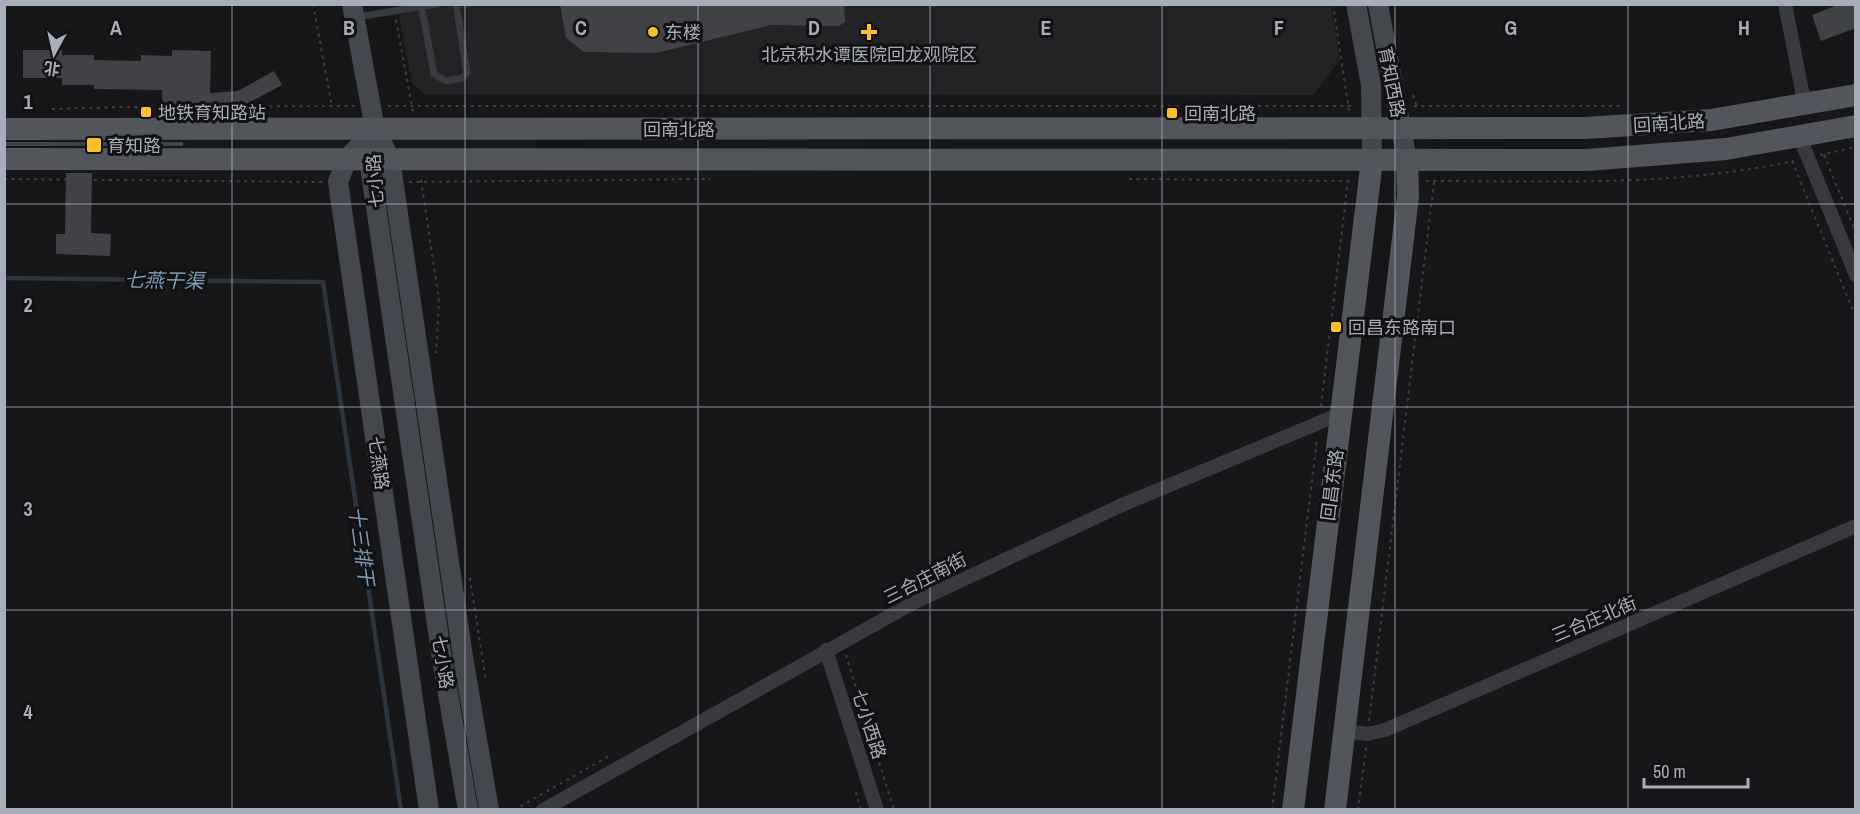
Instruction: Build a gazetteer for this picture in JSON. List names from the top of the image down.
{
  "streets": {
    "main road": ["回南北路", "回昌东路"],
    "street": [
      "育知西路",
      "七小路",
      "七燕路",
      "三合庄南街",
      "三合庄北街",
      "七小西路"
    ]
  },
  "crossings": [
    ["育知西路", "回南北路"],
    ["育知西路", "回昌东路"],
    ["回南北路", "七小路"],
    ["回南北路", "七燕路"],
    ["回南北路", "回昌东路"],
    ["七小路", "七燕路"],
    ["回昌东路", "三合庄南街"],
    ["三合庄南街", "七小西路"]
  ],
  "water": ["七燕干渠", "十三排干"],
  "places": {
    "other": ["东楼"],
    "health": ["北京积水谭医院回龙观院区"],
    "transit": [
      "地铁育知路站",
      "回南北路",
      "育知路",
      "回昌东路南口"
    ]
  },
  "scale_bar": "50 m",
  "north": "bottom",
  "grid": {
    "columns": [
      "A",
      "B",
      "C",
      "D",
      "E",
      "F",
      "G",
      "H"
    ],
    "rows": [
      "1",
      "2",
      "3",
      "4"
    ]
  }
}
